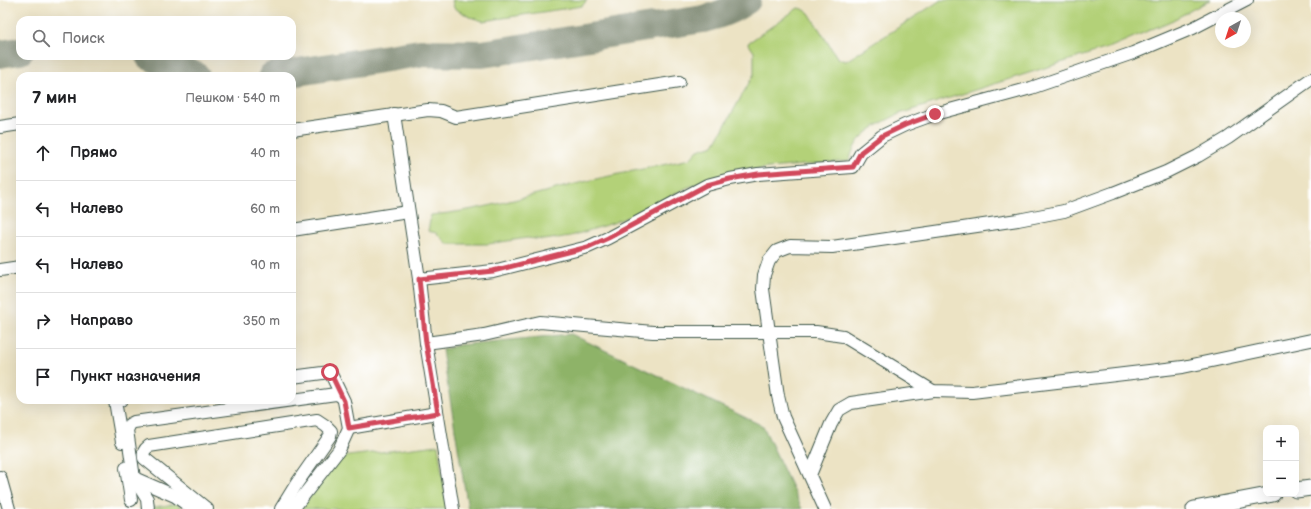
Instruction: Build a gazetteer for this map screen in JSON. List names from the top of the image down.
{
  "north": "bottom left",
  "page": {
    "search": "Поиск",
    "heading": ["7 мин", "Пешком · 540 m"],
    "list": [
      ["Прямо", "40 m"],
      ["Налево", "60 m"],
      ["Налево", "90 m"],
      ["Направо", "350 m"],
      "Пункт назначения"
    ],
    "map_buttons": ["+", "−"]
  }
}
